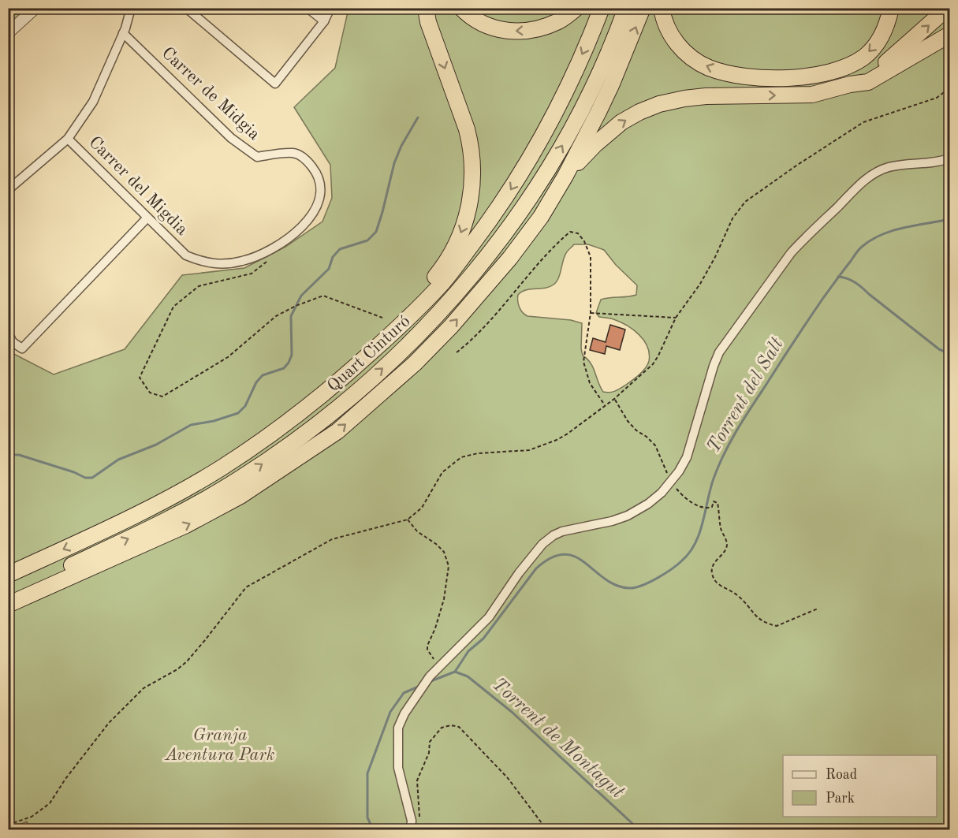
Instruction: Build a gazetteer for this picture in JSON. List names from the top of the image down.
{
  "streets": {
    "highway": ["Quart Cinturó"],
    "street": ["Carrer de Midgia", "Carrer del Migdia"]
  },
  "crossings": [
    ["Carrer de Midgia", "Carrer del Migdia"]
  ],
  "water": ["Torrent del Salt", "Torrent de Montagut"],
  "parks": ["Granja Aventura Park"],
  "legend": ["Road", "Park"]
}
